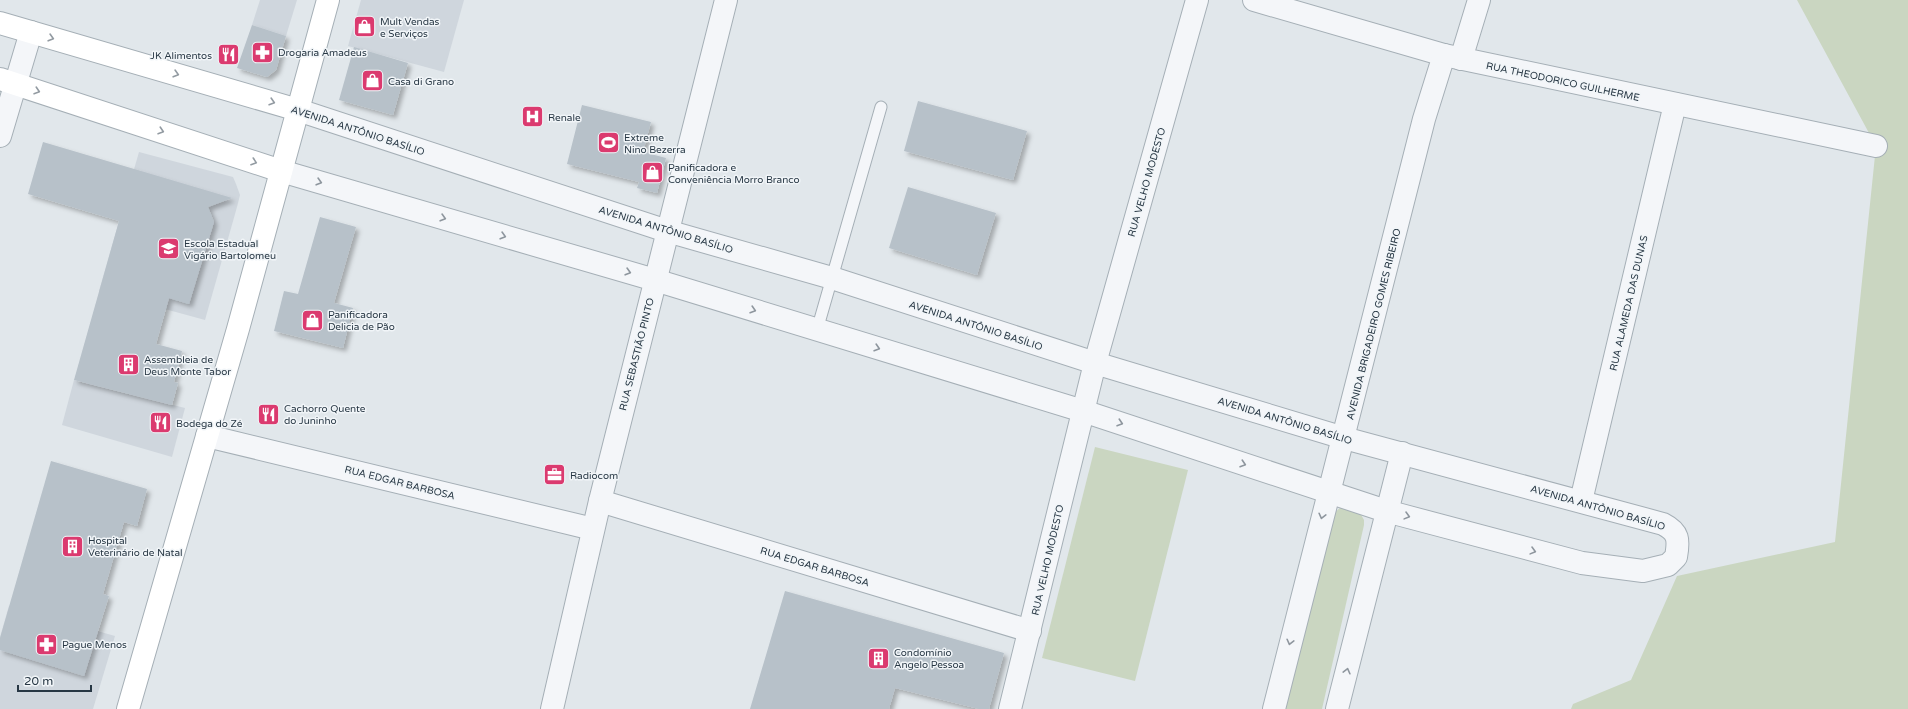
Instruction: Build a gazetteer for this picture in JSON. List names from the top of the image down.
{
  "streets": {
    "main road": ["AVENIDA ANTÔNIO BASÍLIO"],
    "street": [
      "RUA THEODORICO GUILHERME",
      "RUA VELHO MODESTO",
      "RUA ALAMEDA DAS DUNAS",
      "AVENIDA BRIGADEIRO GOMES RIBEIRO",
      "RUA SEBASTIÃO PINTO",
      "RUA EDGAR BARBOSA"
    ]
  },
  "crossings": [
    ["RUA THEODORICO GUILHERME", "RUA ALAMEDA DAS DUNAS"],
    ["RUA THEODORICO GUILHERME", "AVENIDA BRIGADEIRO GOMES RIBEIRO"],
    ["AVENIDA ANTÔNIO BASÍLIO", "RUA VELHO MODESTO"],
    ["AVENIDA ANTÔNIO BASÍLIO", "RUA ALAMEDA DAS DUNAS"],
    ["AVENIDA ANTÔNIO BASÍLIO", "AVENIDA BRIGADEIRO GOMES RIBEIRO"],
    ["AVENIDA ANTÔNIO BASÍLIO", "RUA SEBASTIÃO PINTO"],
    ["RUA VELHO MODESTO", "RUA EDGAR BARBOSA"],
    ["RUA SEBASTIÃO PINTO", "RUA EDGAR BARBOSA"]
  ],
  "one_way": ["AVENIDA ANTÔNIO BASÍLIO"],
  "places": {
    "shop": [
      "Mult Vendas e Serviços",
      "Casa di Grano",
      "Panificadora e Conveniência Morro Branco",
      "Panificadora Delicia de Pão"
    ],
    "pharmacy": ["Drogaria Amadeus", "Pague Menos"],
    "restaurant": ["JK Alimentos", "Cachorro Quente do Juninho", "Bodega do Zé"],
    "hospital": ["Renale"],
    "sports": ["Extreme Nino Bezerra"],
    "school or university": ["Escola Estadual Vigário Bartolomeu"],
    "building": ["Assembleia de Deus Monte Tabor", "Hospital Veterinário de Natal", "Condomínio Angelo Pessoa"],
    "office": ["Radiocom"]
  },
  "scale_bar": "20 m"
}
